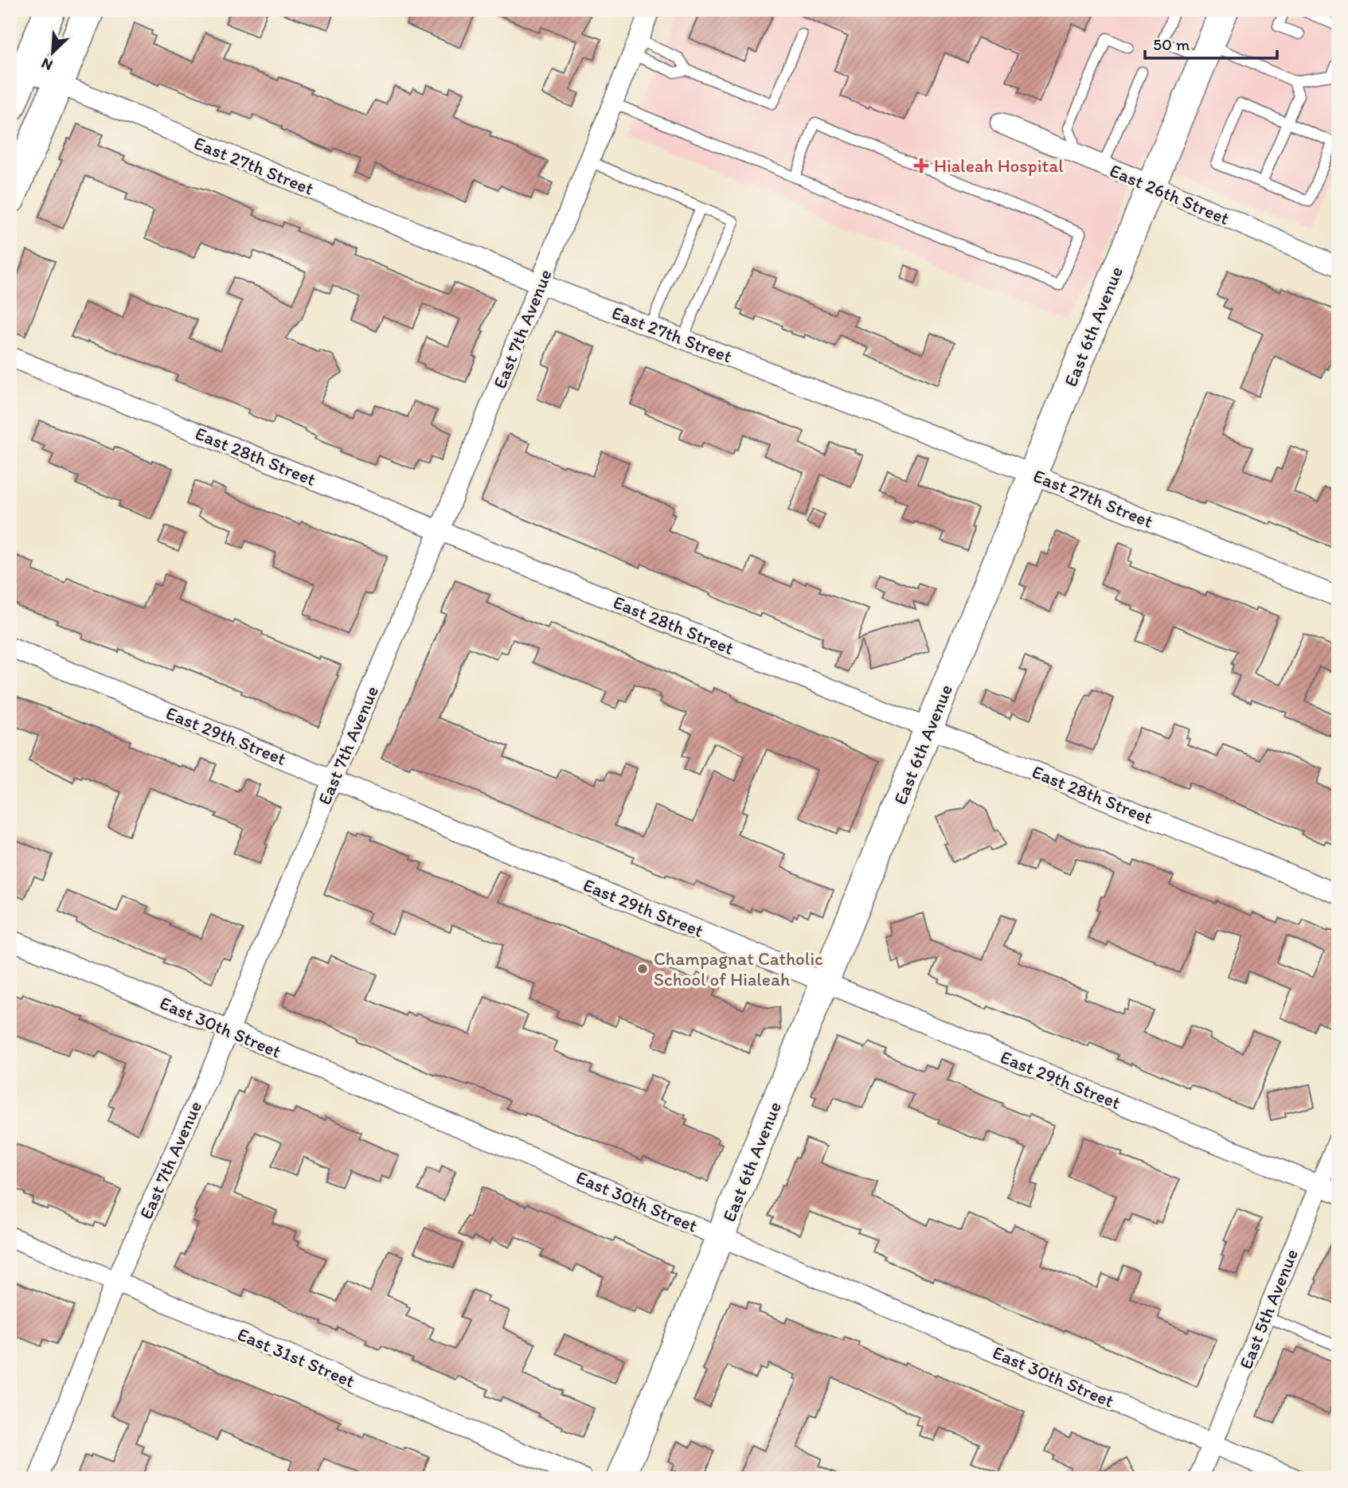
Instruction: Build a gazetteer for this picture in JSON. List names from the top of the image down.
{
  "streets": {
    "street": [
      "East 27th Street",
      "East 26th Street",
      "East 6th Avenue",
      "East 7th Avenue",
      "East 28th Street",
      "East 29th Street",
      "East 30th Street",
      "East 5th Avenue",
      "East 31st Street"
    ]
  },
  "crossings": [
    ["East 27th Street", "East 6th Avenue"],
    ["East 27th Street", "East 7th Avenue"],
    ["East 26th Street", "East 6th Avenue"],
    ["East 6th Avenue", "East 28th Street"],
    ["East 6th Avenue", "East 29th Street"],
    ["East 6th Avenue", "East 30th Street"],
    ["East 7th Avenue", "East 28th Street"],
    ["East 7th Avenue", "East 29th Street"],
    ["East 7th Avenue", "East 30th Street"],
    ["East 7th Avenue", "East 31st Street"],
    ["East 29th Street", "East 5th Avenue"],
    ["East 30th Street", "East 5th Avenue"]
  ],
  "places": {
    "health": ["Hialeah Hospital"],
    "other": ["Champagnat Catholic School of Hialeah"]
  },
  "scale_bar": "50 m",
  "north": "bottom left"
}
